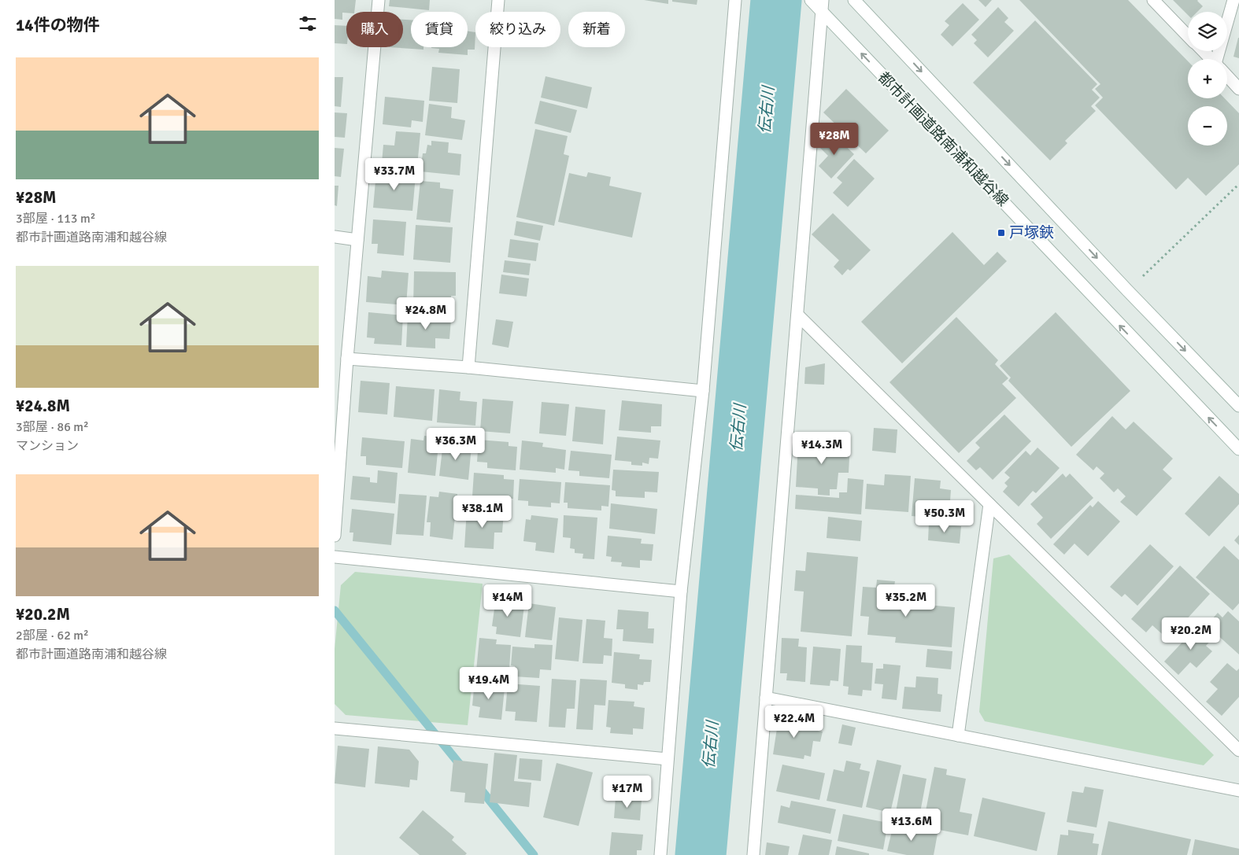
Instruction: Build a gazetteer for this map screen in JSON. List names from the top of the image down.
{
  "streets": {
    "street": ["都市計画道路南浦和越谷線"]
  },
  "water": ["伝右川"],
  "places": {
    "transit": ["戸塚鋏"]
  },
  "page": {
    "heading": "14件の物件",
    "map_buttons": ["+", "−"],
    "chip": [
      "購入",
      "賃貸",
      "絞り込み",
      "新着"
    ],
    "list": [
      {
        "name": "¥28M",
        "note": "3部屋 · 113 m² · 都市計画道路南浦和越谷線"
      },
      {
        "name": "¥24.8M",
        "note": "3部屋 · 86 m² · マンション"
      },
      {
        "name": "¥20.2M",
        "note": "2部屋 · 62 m² · 都市計画道路南浦和越谷線"
      }
    ],
    "price": [
      "¥28M",
      "¥33.7M",
      "¥24.8M",
      "¥36.3M",
      "¥14.3M",
      "¥38.1M",
      "¥50.3M",
      "¥14M",
      "¥35.2M",
      "¥20.2M",
      "¥19.4M",
      "¥22.4M",
      "¥17M",
      "¥13.6M"
    ]
  }
}
